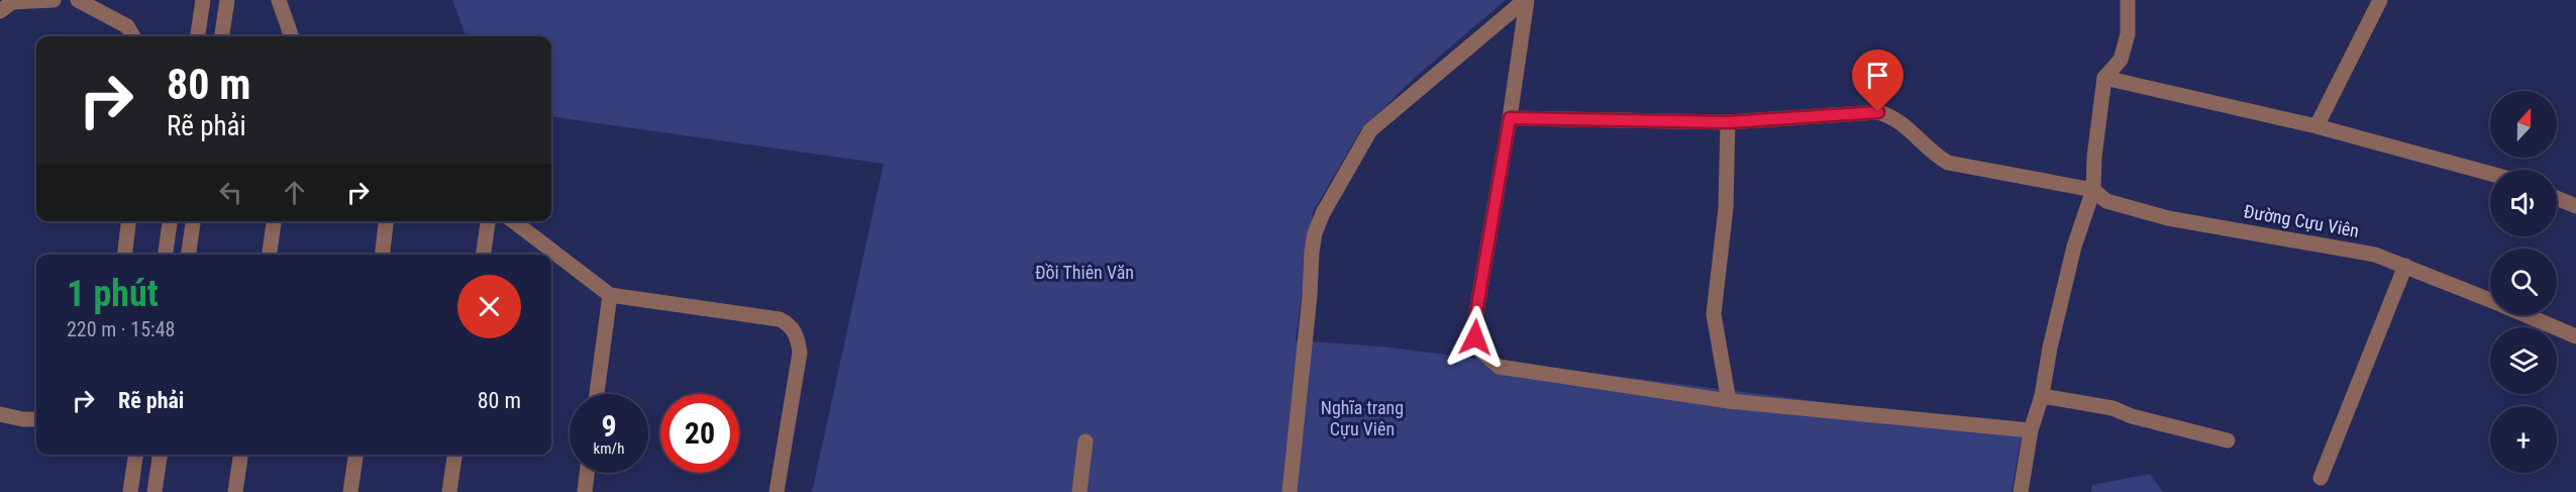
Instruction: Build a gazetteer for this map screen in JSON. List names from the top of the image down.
{
  "streets": {
    "street": ["Đường Cựu Viên"]
  },
  "parks": ["Đồi Thiên Văn", "Nghĩa trang Cựu Viên"],
  "north": "top",
  "page": {
    "turn": ["80 m", "Rẽ phải"],
    "map_buttons": "+",
    "heading": ["1 phút", "220 m · 15:48"],
    "list": [
      {
        "name": "Rẽ phải",
        "value": "80 m"
      }
    ],
    "speed": "9 km/h",
    "limit": "20"
  }
}
